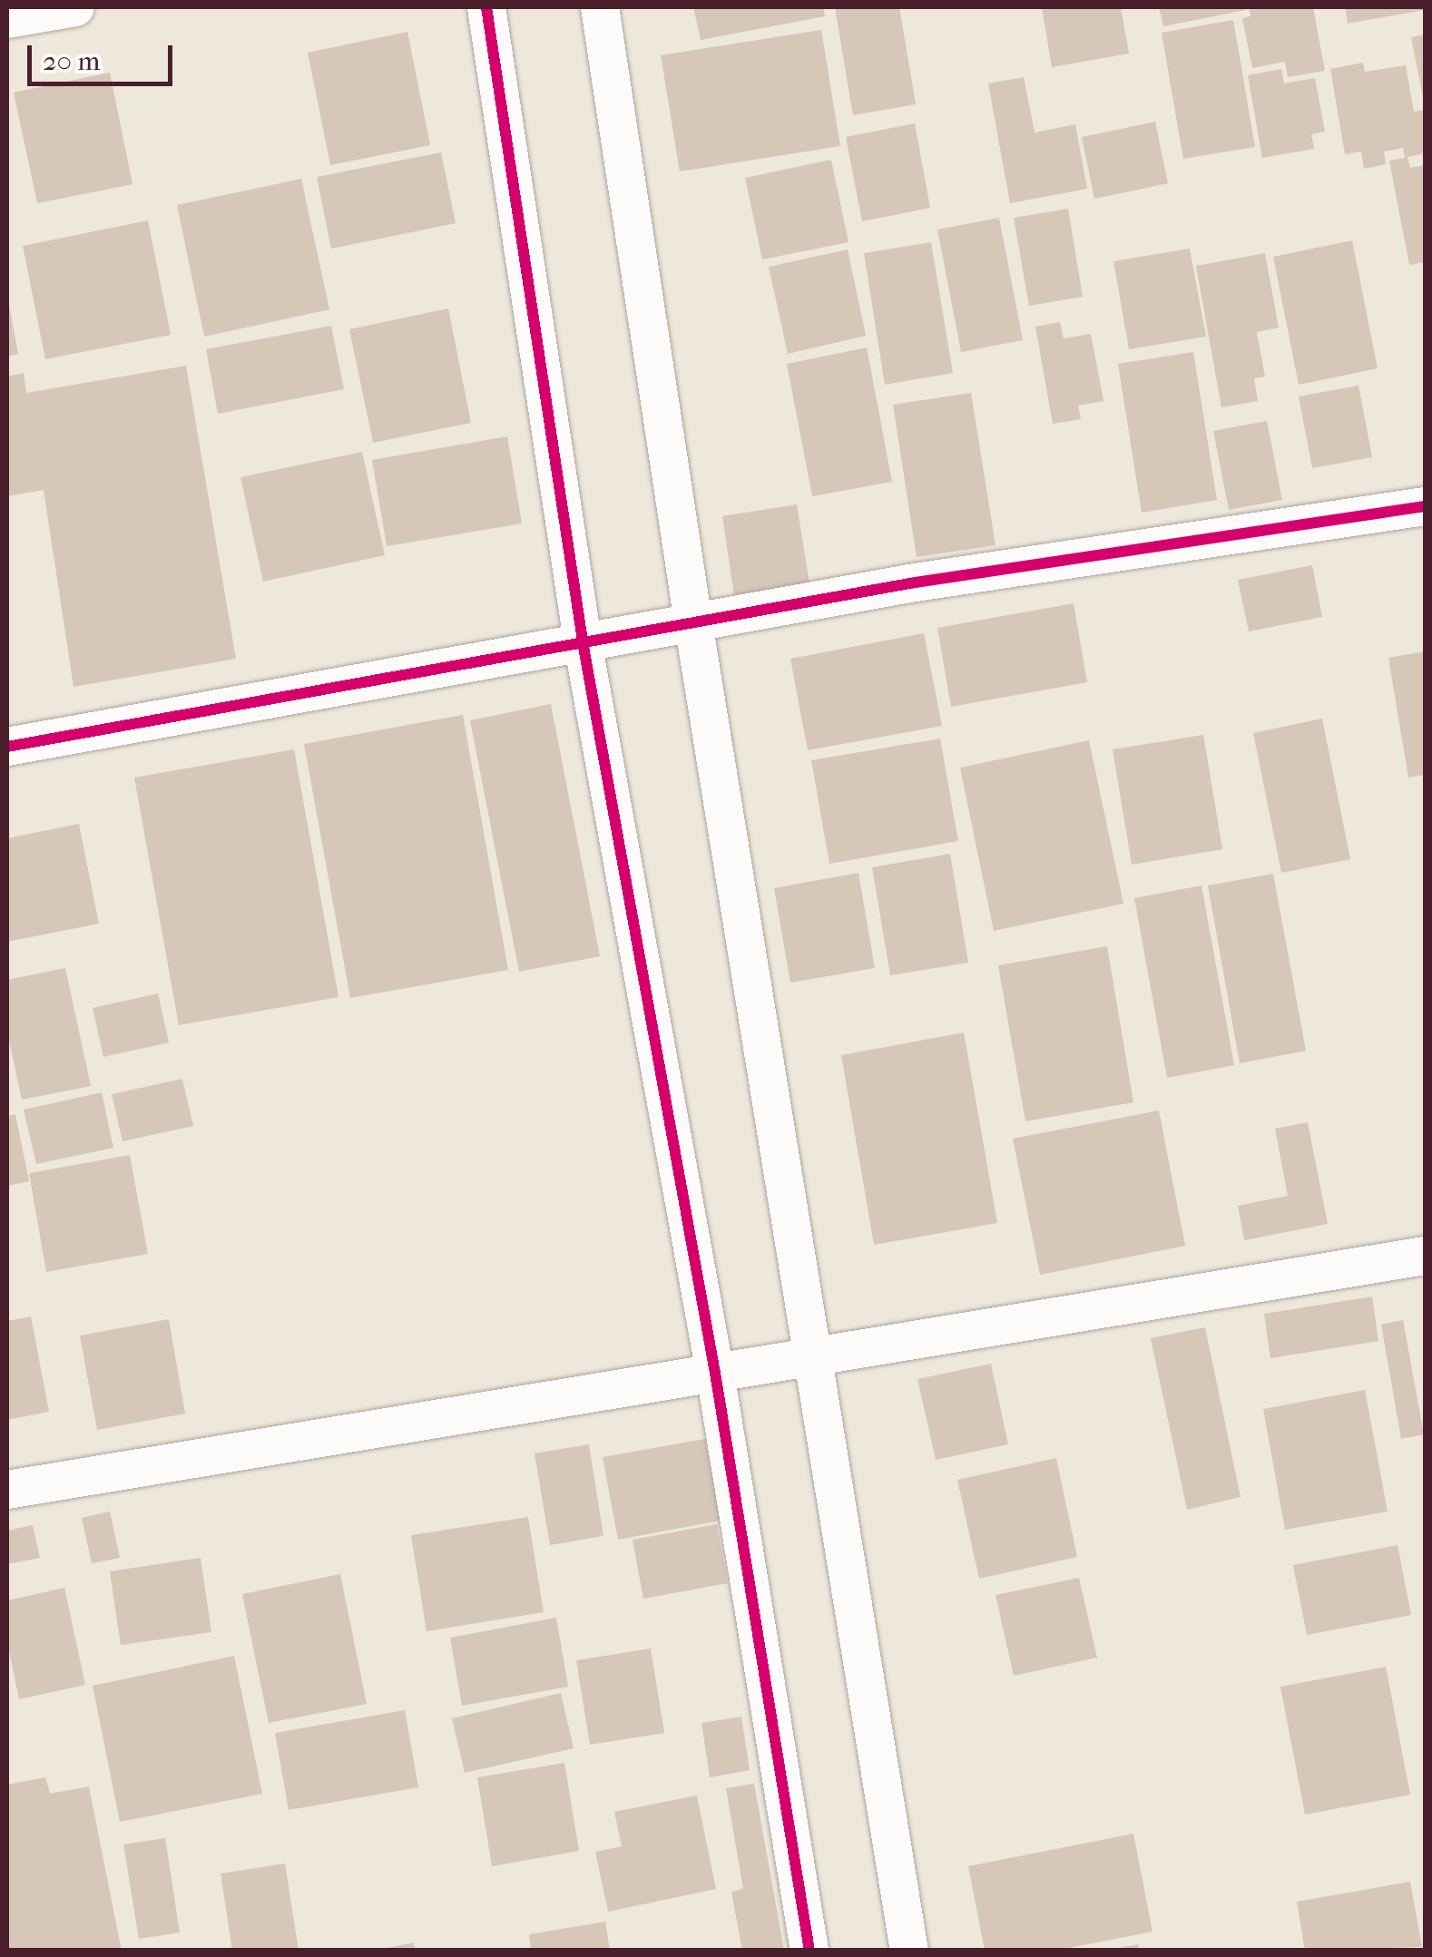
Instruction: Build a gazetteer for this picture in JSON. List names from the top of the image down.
{
  "scale_bar": "20 m"
}
